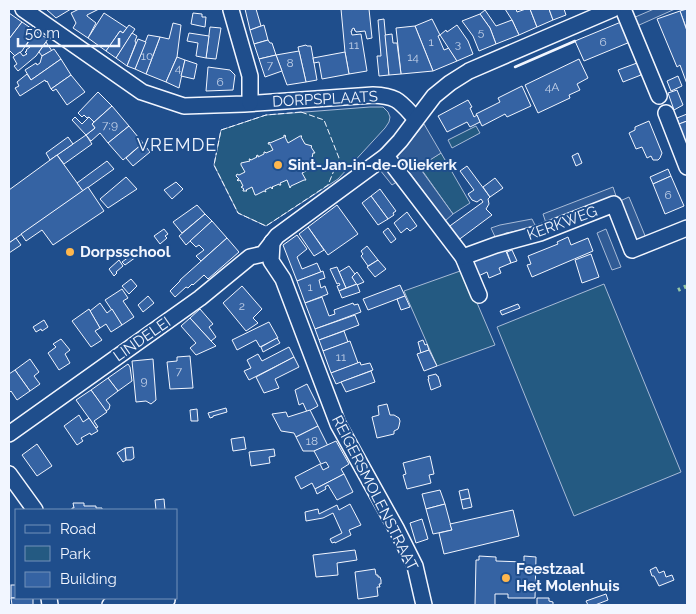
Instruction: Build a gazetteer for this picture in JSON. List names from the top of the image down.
{
  "streets": {
    "street": [
      "DORPSPLAATS",
      "KERKWEG",
      "LINDELEI",
      "REIGERSMOLENSTRAAT"
    ]
  },
  "crossings": [
    ["LINDELEI", "REIGERSMOLENSTRAAT"]
  ],
  "districts": ["VREMDE"],
  "places": ["Sint-Jan-in-de-Oliekerk", "Dorpsschool", "Feestzaal Het Molenhuis"],
  "house_numbers": [
    "5",
    "1",
    "6",
    "3",
    "11",
    "10",
    "14",
    "8",
    "7",
    "4",
    "6",
    "4A",
    "7;9",
    "6",
    "1",
    "2",
    "11",
    "7",
    "9",
    "18"
  ],
  "legend": ["Road", "Park", "Building"],
  "scale_bar": "50 m"
}
